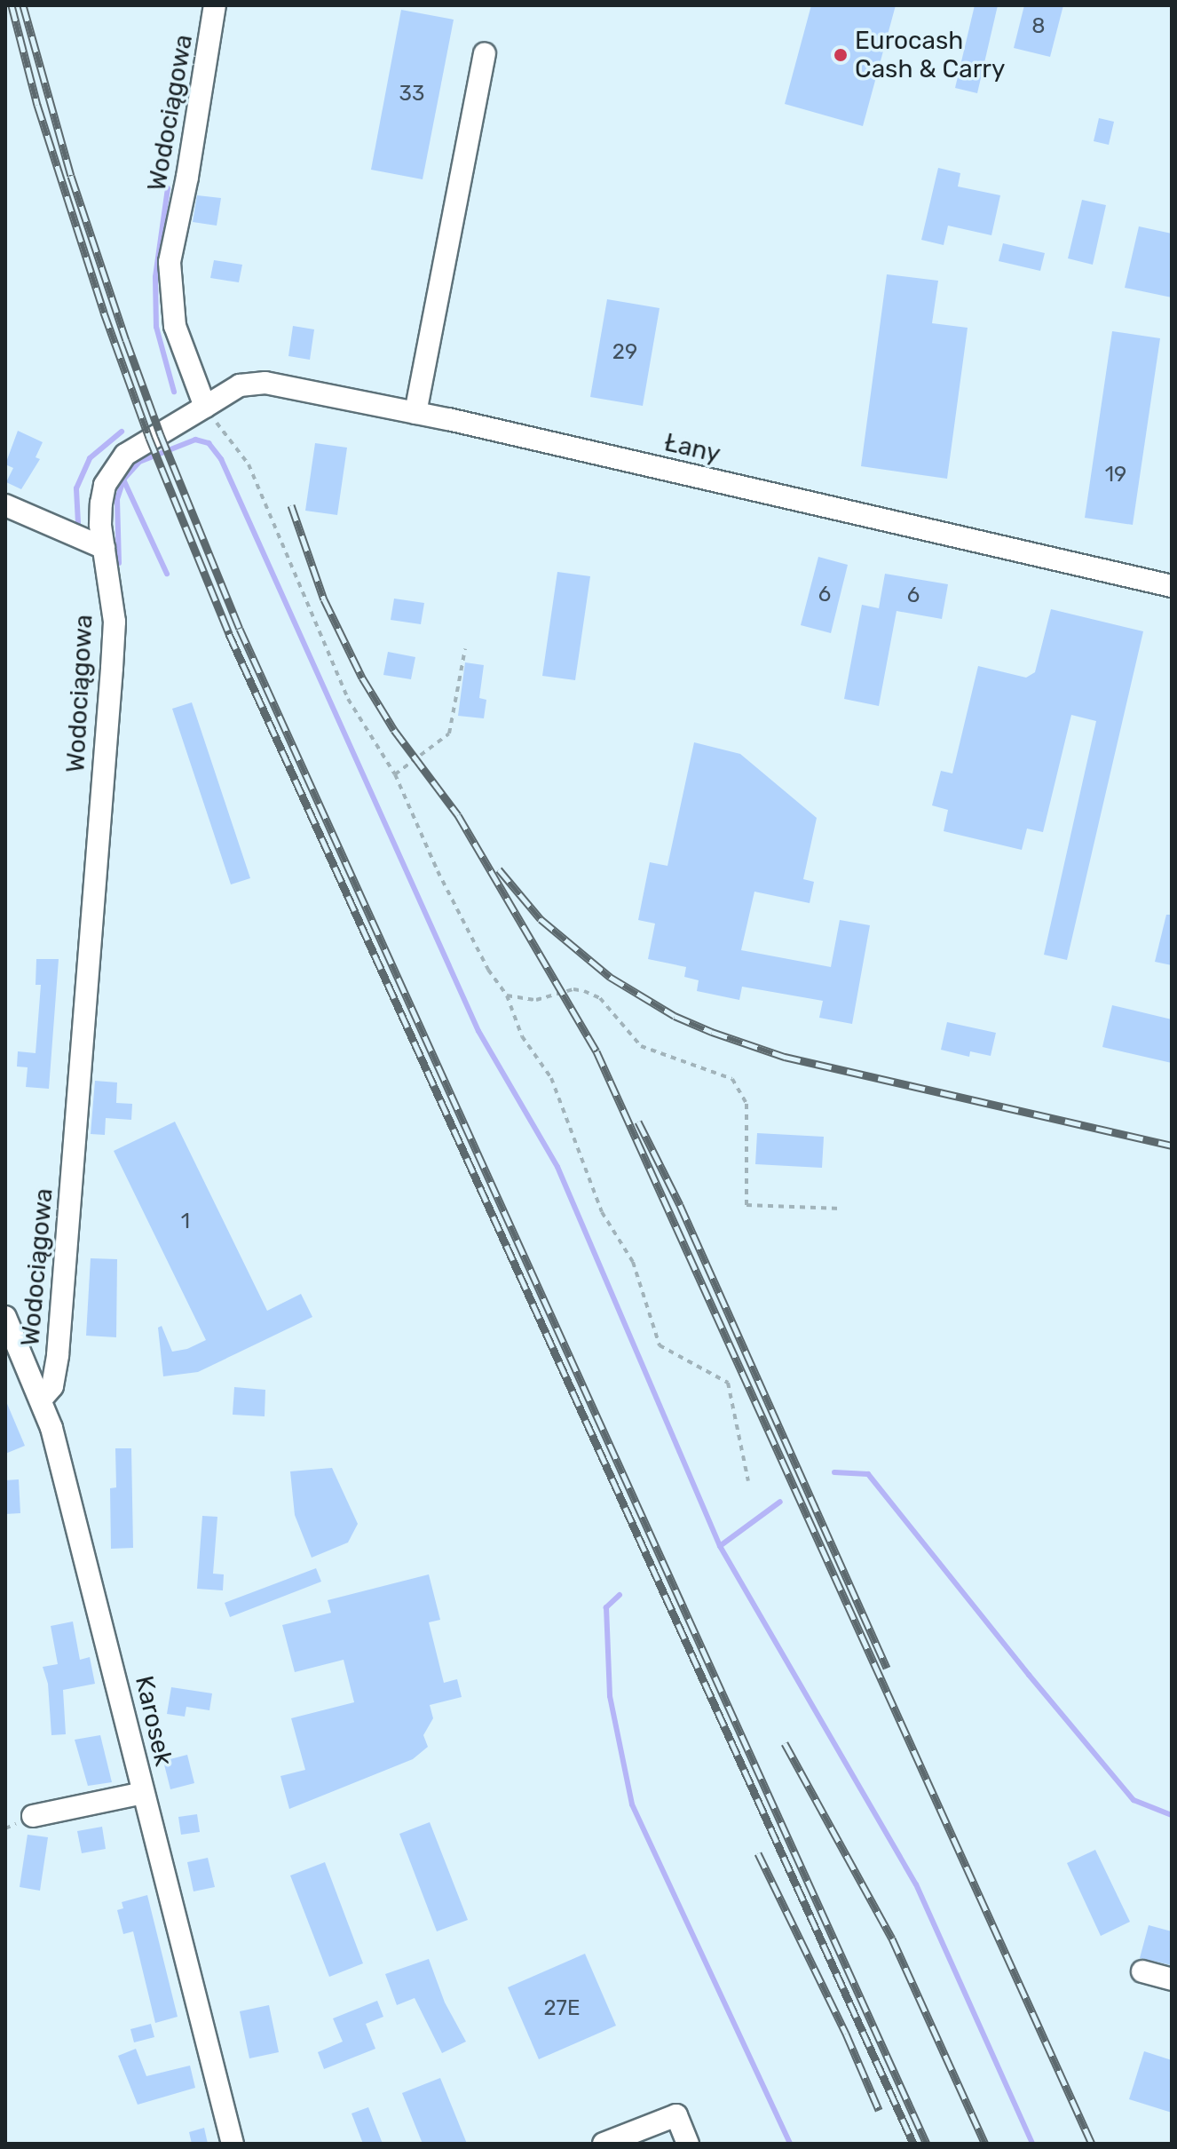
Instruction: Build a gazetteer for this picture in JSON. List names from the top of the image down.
{
  "streets": {
    "street": ["Wodociągowa", "Łany", "Karosek"]
  },
  "crossings": [
    ["Wodociągowa", "Łany"],
    ["Wodociągowa", "Karosek"]
  ],
  "places": ["Eurocash Cash & Carry"],
  "house_numbers": [
    "8",
    "33",
    "29",
    "19",
    "6",
    "6",
    "1",
    "27E"
  ]
}
